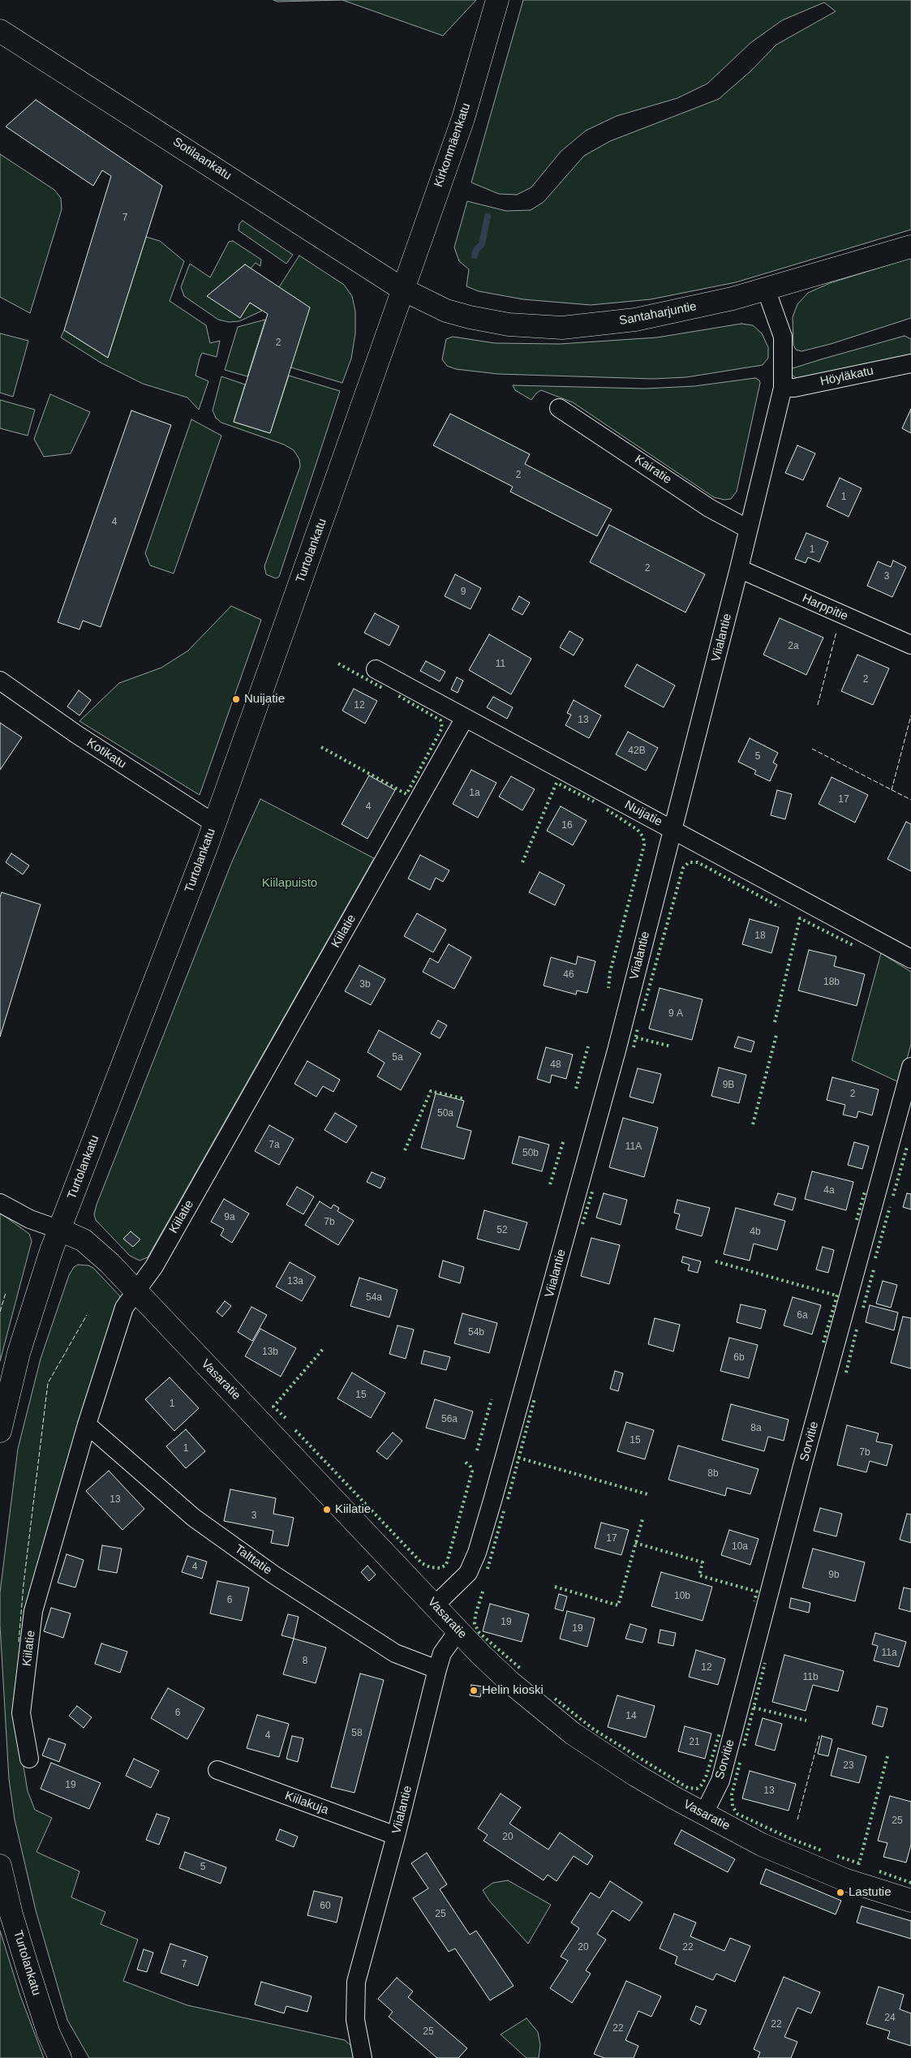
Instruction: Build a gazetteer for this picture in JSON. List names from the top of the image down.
{
  "streets": {
    "main road": [
      "Kirkonmäenkatu",
      "Sotilaankatu",
      "Santaharjuntie",
      "Turtolankatu",
      "Vasaratie"
    ],
    "street": [
      "Höyläkatu",
      "Kairatie",
      "Harppitie",
      "Viialantie",
      "Kotikatu",
      "Nuijatie",
      "Kiilatie",
      "Sorvitie",
      "Talttatie",
      "Kiilakuja"
    ]
  },
  "crossings": [
    ["Kirkonmäenkatu", "Sotilaankatu"],
    ["Kirkonmäenkatu", "Santaharjuntie"],
    ["Kirkonmäenkatu", "Turtolankatu"],
    ["Sotilaankatu", "Santaharjuntie"],
    ["Sotilaankatu", "Turtolankatu"],
    ["Santaharjuntie", "Turtolankatu"],
    ["Santaharjuntie", "Viialantie"],
    ["Höyläkatu", "Viialantie"],
    ["Kairatie", "Viialantie"],
    ["Turtolankatu", "Kotikatu"],
    ["Turtolankatu", "Vasaratie"],
    ["Harppitie", "Viialantie"],
    ["Viialantie", "Nuijatie"],
    ["Viialantie", "Vasaratie"],
    ["Viialantie", "Talttatie"],
    ["Viialantie", "Kiilakuja"],
    ["Nuijatie", "Kiilatie"],
    ["Kiilatie", "Vasaratie"],
    ["Kiilatie", "Talttatie"],
    ["Vasaratie", "Sorvitie"]
  ],
  "parks": ["Kiilapuisto"],
  "places": [
    "Nuijatie",
    "Kiilatie",
    "Helin kioski",
    "Lastutie"
  ],
  "house_numbers": [
    "7",
    "2",
    "2",
    "1",
    "4",
    "1",
    "2",
    "3",
    "9",
    "2a",
    "11",
    "2",
    "12",
    "13",
    "42B",
    "5",
    "1a",
    "17",
    "4",
    "16",
    "18",
    "46",
    "18b",
    "3b",
    "9 A",
    "5a",
    "48",
    "9B",
    "2",
    "50a",
    "7a",
    "11A",
    "50b",
    "4a",
    "9a",
    "7b",
    "52",
    "4b",
    "13a",
    "54a",
    "6a",
    "54b",
    "13b",
    "6b",
    "15",
    "1",
    "56a",
    "8a",
    "15",
    "1",
    "7b",
    "8b",
    "13",
    "3",
    "17",
    "10a",
    "4",
    "9b",
    "10b",
    "6",
    "19",
    "19",
    "11a",
    "8",
    "12",
    "11b",
    "6",
    "14",
    "58",
    "4",
    "21",
    "23",
    "19",
    "13",
    "25",
    "20",
    "5",
    "60",
    "25",
    "20",
    "22",
    "7",
    "24",
    "22",
    "22",
    "25"
  ]
}
